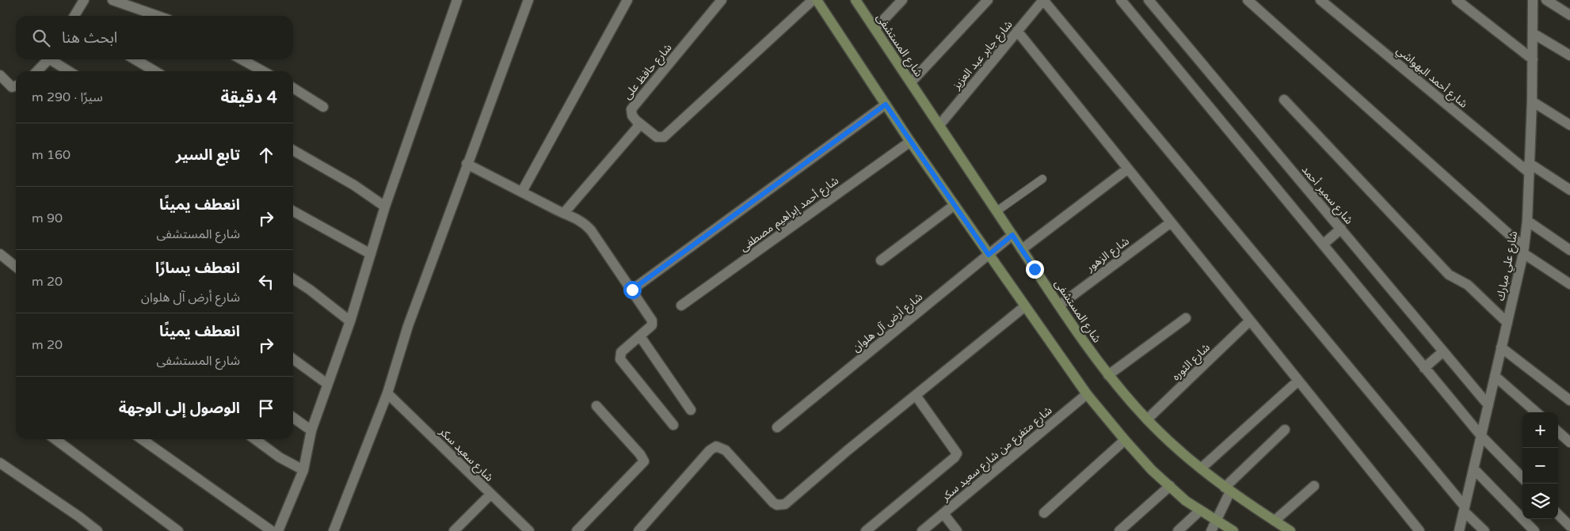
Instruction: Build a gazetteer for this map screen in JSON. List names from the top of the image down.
{
  "streets": {
    "street": [
      "شارع المستشفى",
      "شارع جابر عبد العزيز",
      "شارع حافظ على",
      "شارع أحمد البهواشي",
      "شارع سمير أحمد",
      "شارع أحمد إبراهيم مصطفى",
      "شارع الزهور",
      "شارع علي مبارك",
      "شارع أرض آل هلوان",
      "شارع الثوره",
      "شارع متفرع من شارع سعيد سكر",
      "شارع سعيد سكر"
    ]
  },
  "crossings": [
    ["شارع المستشفى", "شارع جابر عبد العزيز"],
    ["شارع المستشفى", "شارع الزهور"],
    ["شارع المستشفى", "شارع أرض آل هلوان"],
    ["شارع المستشفى", "شارع الثوره"],
    ["شارع أحمد البهواشي", "شارع علي مبارك"],
    ["شارع سمير أحمد", "شارع علي مبارك"]
  ],
  "page": {
    "search": "ابحث هنا",
    "heading": ["4 دقيقة", "سيرًا · 290 m"],
    "list": [
      ["تابع السير", "160 m"],
      ["انعطف يمينًا", "شارع المستشفى", "90 m"],
      ["انعطف يسارًا", "شارع أرض آل هلوان", "20 m"],
      ["انعطف يمينًا", "شارع المستشفى", "20 m"],
      "الوصول إلى الوجهة"
    ],
    "map_buttons": ["+", "−"]
  }
}
